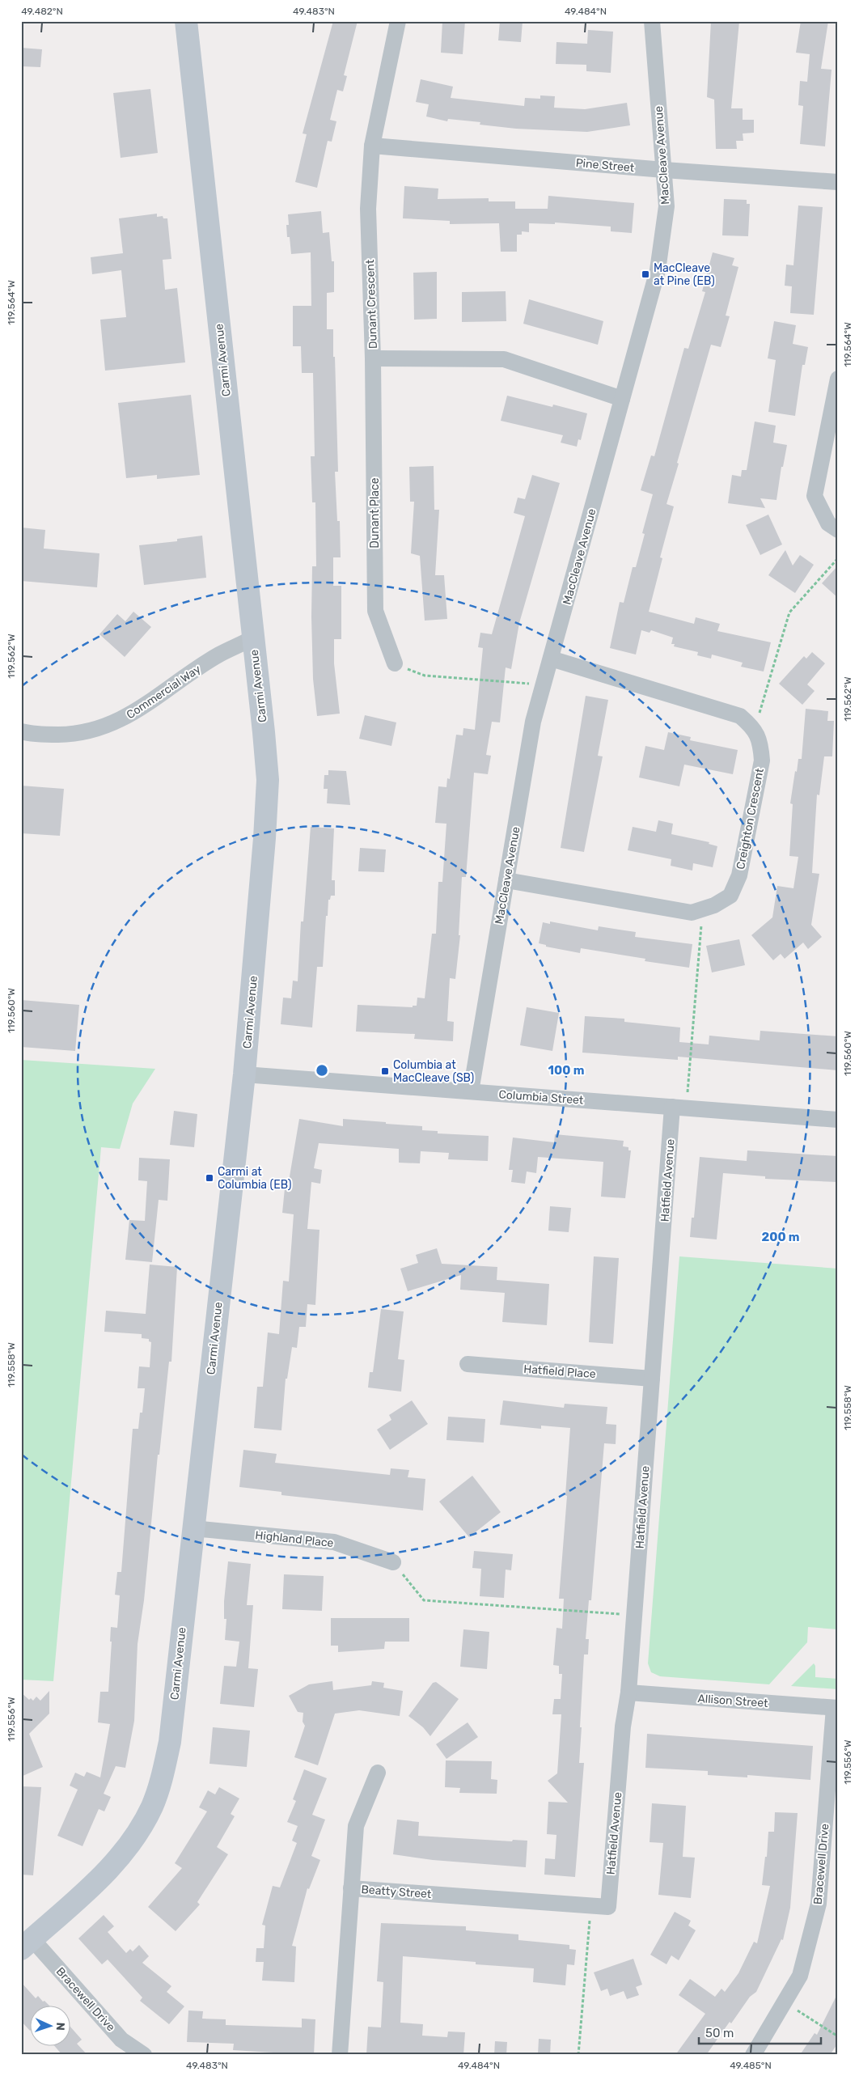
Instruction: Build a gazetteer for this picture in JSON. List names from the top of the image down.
{
  "streets": {
    "street": [
      "MacCleave Avenue",
      "Pine Street",
      "Dunant Crescent",
      "Carmi Avenue",
      "Dunant Place",
      "Commercial Way",
      "Creighton Crescent",
      "Columbia Street",
      "Hatfield Avenue",
      "Hatfield Place",
      "Highland Place",
      "Allison Street",
      "Bracewell Drive",
      "Beatty Street"
    ]
  },
  "crossings": [
    ["MacCleave Avenue", "Pine Street"],
    ["MacCleave Avenue", "Dunant Crescent"],
    ["MacCleave Avenue", "Creighton Crescent"],
    ["MacCleave Avenue", "Columbia Street"],
    ["Pine Street", "Dunant Crescent"],
    ["Dunant Crescent", "Dunant Place"],
    ["Carmi Avenue", "Commercial Way"],
    ["Carmi Avenue", "Columbia Street"],
    ["Carmi Avenue", "Highland Place"],
    ["Carmi Avenue", "Bracewell Drive"],
    ["Columbia Street", "Hatfield Avenue"],
    ["Hatfield Avenue", "Hatfield Place"],
    ["Hatfield Avenue", "Allison Street"],
    ["Hatfield Avenue", "Beatty Street"],
    ["Allison Street", "Bracewell Drive"]
  ],
  "places": {
    "transit": ["MacCleave at Pine (EB)", "Columbia at MacCleave (SB)", "Carmi at Columbia (EB)"]
  },
  "scale_bar": "50 m",
  "north": "right",
  "coordinates": [
    "49.482°N",
    "49.483°N",
    "49.484°N",
    "119.564°W",
    "119.562°W",
    "119.560°W",
    "119.558°W",
    "119.556°W",
    "49.485°N"
  ],
  "rings": ["100 m", "200 m"]
}
